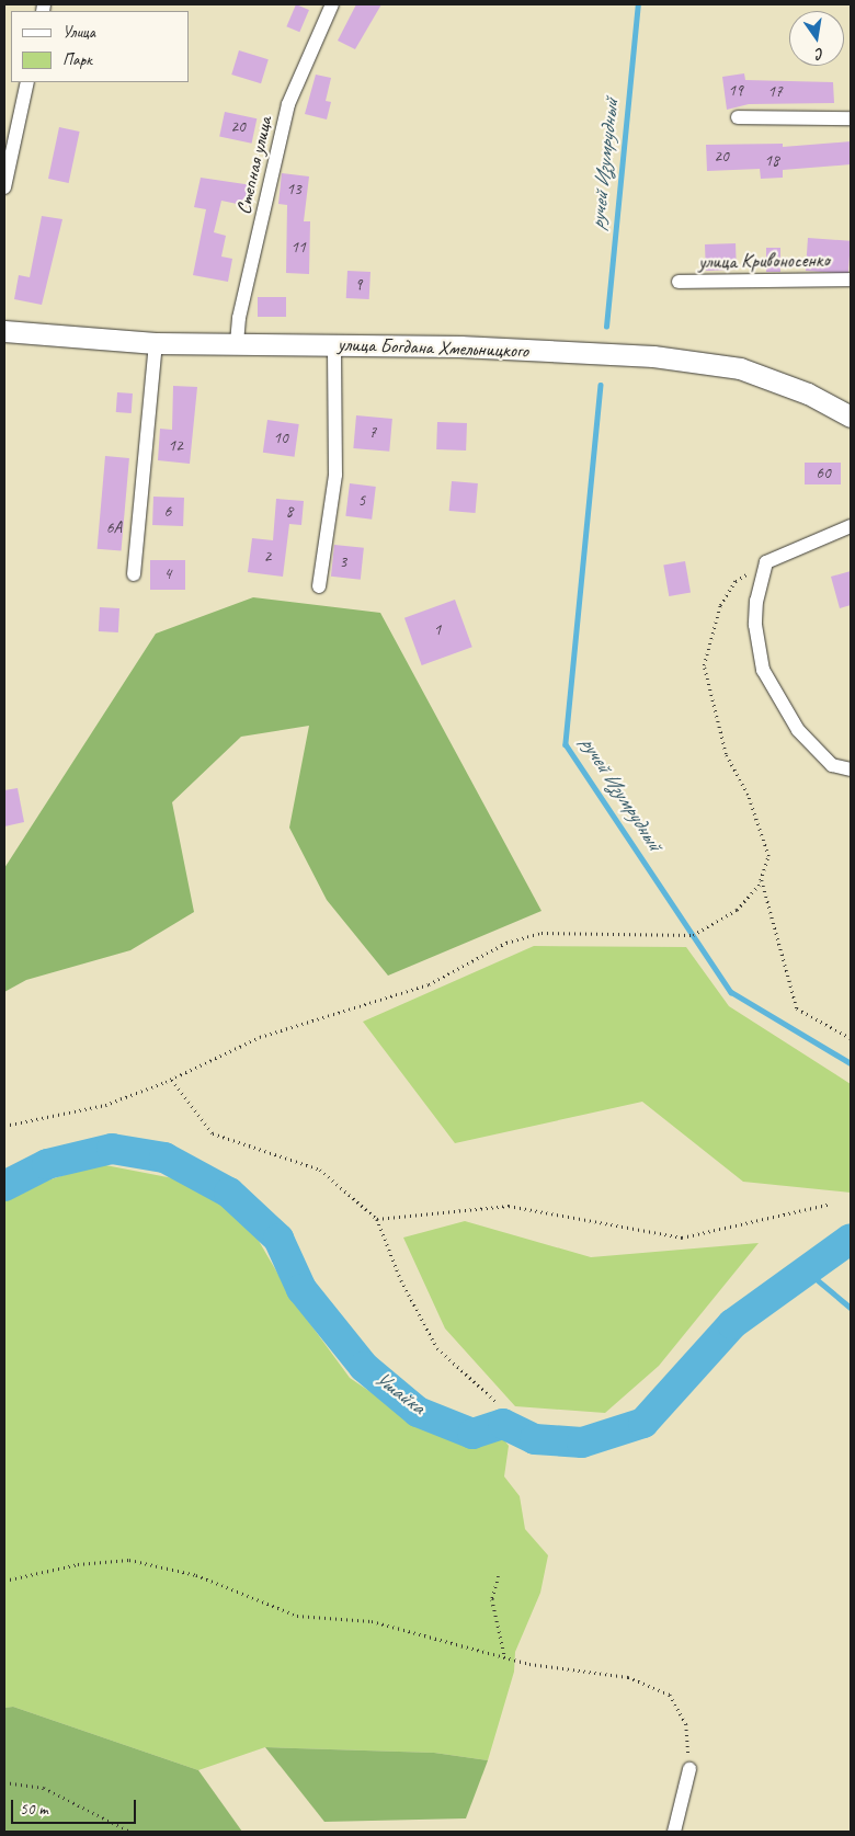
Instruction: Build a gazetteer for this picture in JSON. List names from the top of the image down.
{
  "streets": {
    "street": ["Степная улица", "улица Кривоносенко", "улица Богдана Хмельницкого"]
  },
  "crossings": [
    ["Степная улица", "улица Богдана Хмельницкого"]
  ],
  "water": ["ручей Изумрудный", "Ушайка"],
  "house_numbers": [
    "19",
    "17",
    "20",
    "20",
    "18",
    "13",
    "11",
    "9",
    "7",
    "10",
    "12",
    "60",
    "5",
    "6",
    "8",
    "6А",
    "2",
    "3",
    "4",
    "1"
  ],
  "legend": ["Улица", "Парк"],
  "scale_bar": "50 m",
  "north": "bottom"
}
